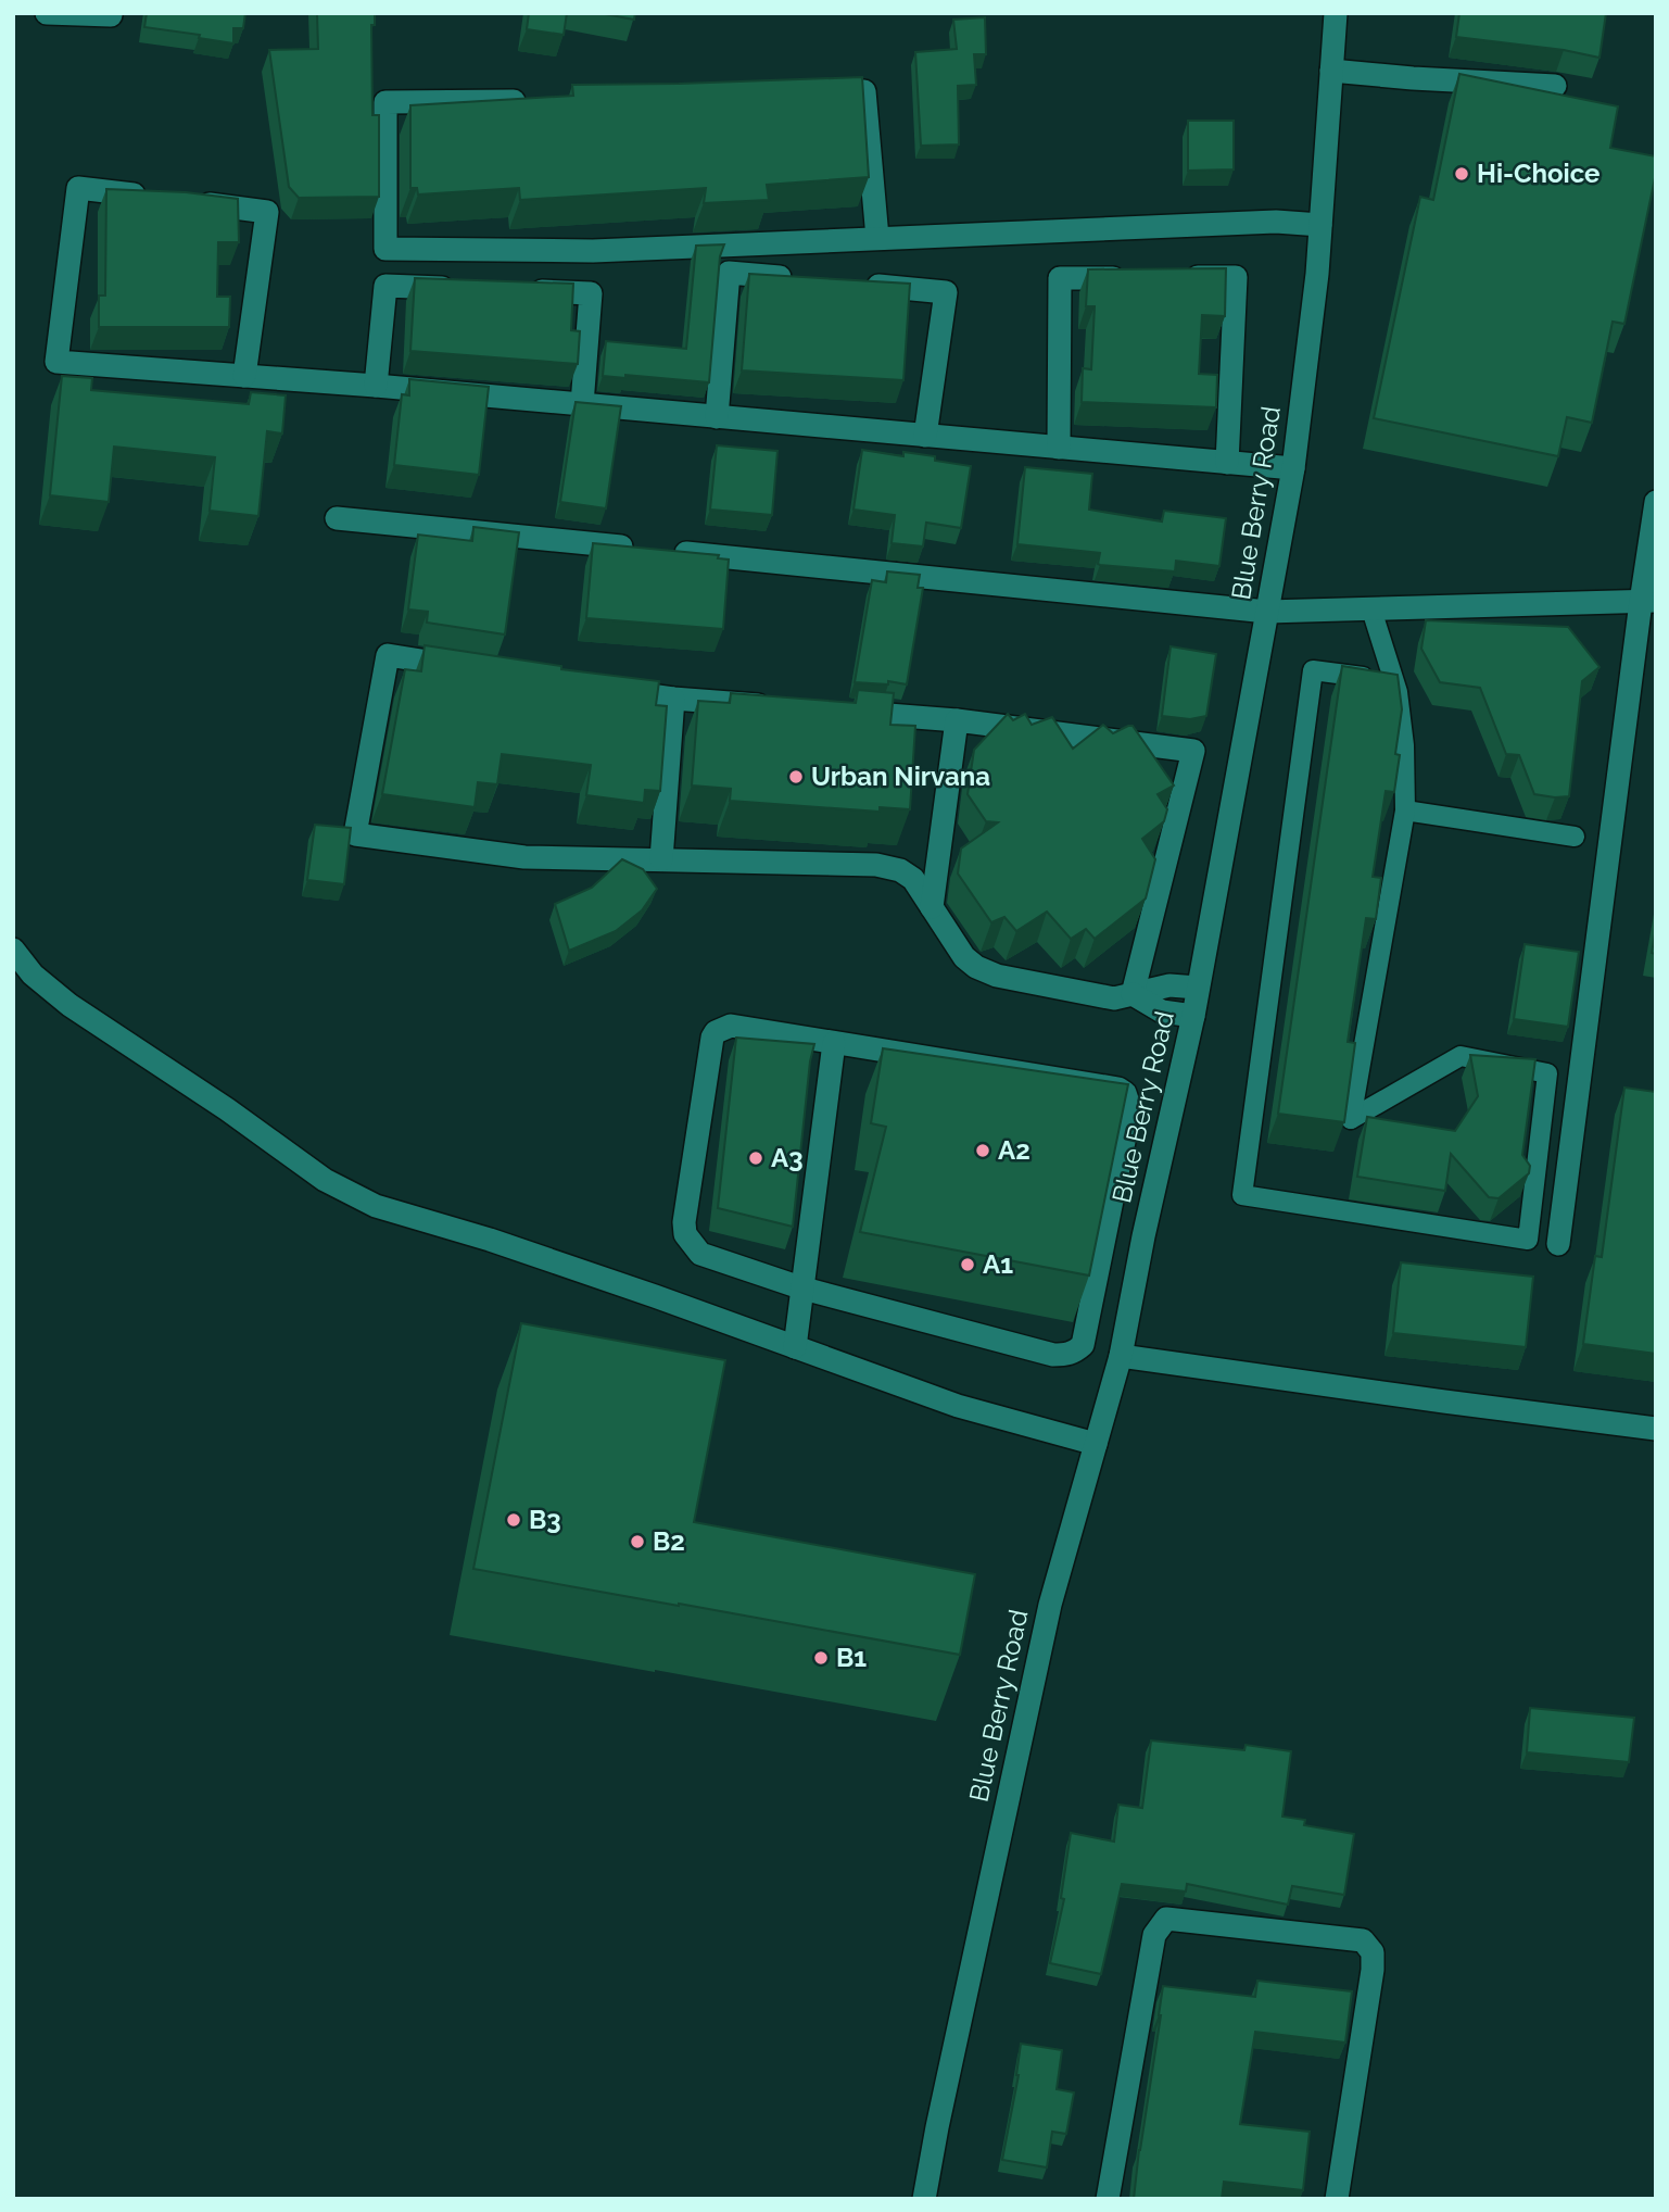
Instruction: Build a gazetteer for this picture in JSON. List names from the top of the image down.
{
  "streets": {
    "street": ["Blue Berry Road"]
  },
  "places": [
    "Hi-Choice",
    "Urban Nirvana",
    "A2",
    "A3",
    "A1",
    "B3",
    "B2",
    "B1"
  ]
}
